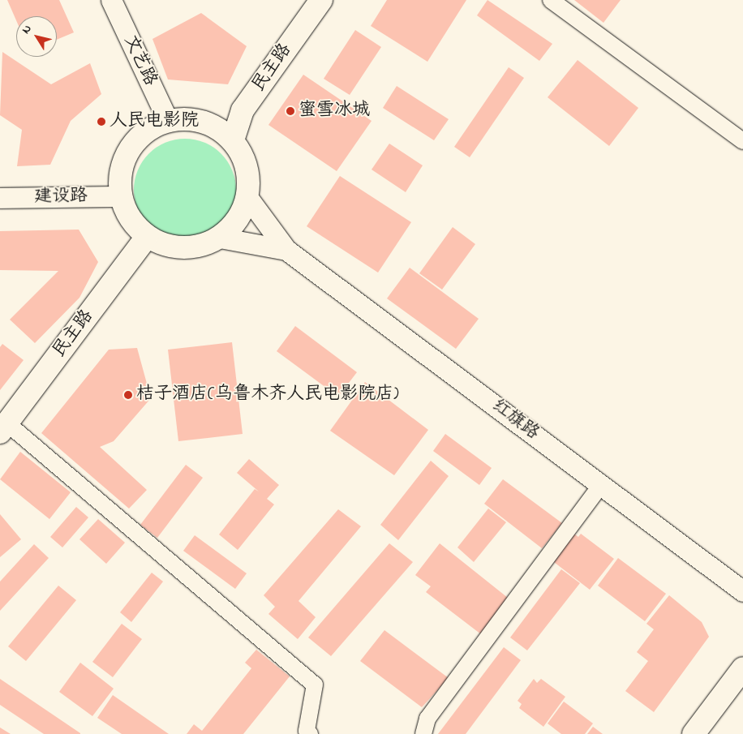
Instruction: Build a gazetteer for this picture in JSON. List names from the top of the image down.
{
  "streets": {
    "main road": ["民主路"],
    "street": ["文艺路", "建设路", "红旗路"]
  },
  "crossings": [
    ["文艺路", "民主路"],
    ["文艺路", "建设路"],
    ["民主路", "建设路"]
  ],
  "places": ["蜜雪冰城", "人民电影院", "桔子酒店(乌鲁木齐人民电影院店)"],
  "north": "top left"
}
